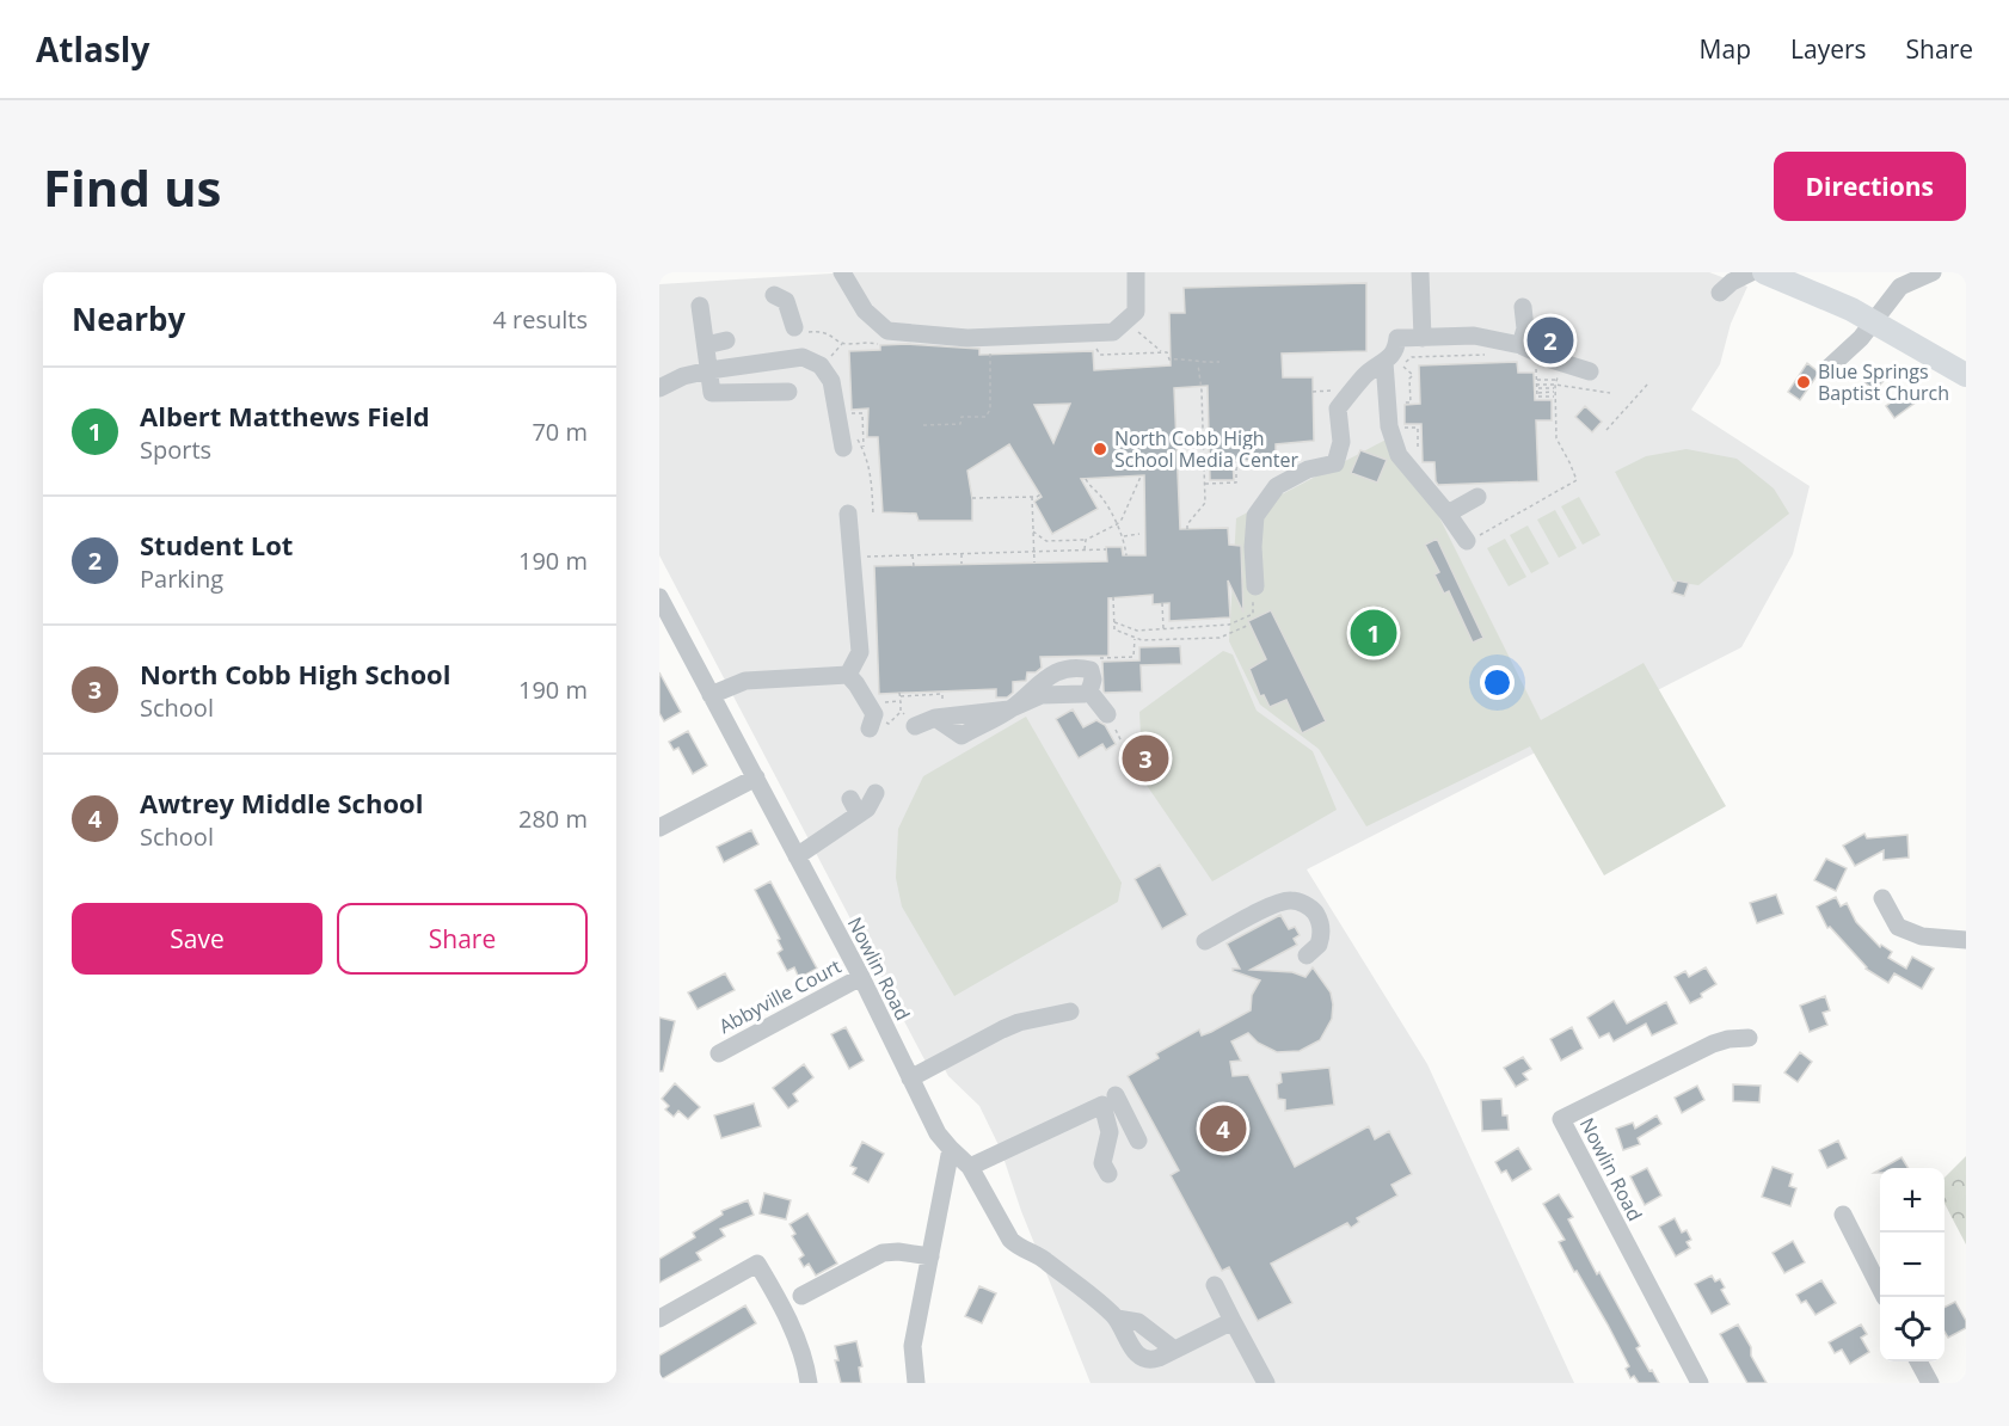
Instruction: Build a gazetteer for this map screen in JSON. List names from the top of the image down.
{
  "streets": {
    "street": ["Nowlin Road", "Abbyville Court"]
  },
  "crossings": [
    ["Nowlin Road", "Abbyville Court"]
  ],
  "places": ["Blue Springs Baptist Church", "North Cobb High School Media Center"],
  "page": {
    "header": "Atlasly",
    "nav": ["Map", "Layers", "Share"],
    "buttons": [
      "Directions",
      ["Save", "Share"]
    ],
    "title": "Find us",
    "heading": ["Nearby", "4 results"],
    "pins": [
      "2",
      "1",
      "3",
      "4"
    ],
    "list": [
      {
        "mark": "1",
        "name": "Albert Matthews Field",
        "note": "Sports",
        "value": "70 m"
      },
      {
        "mark": "2",
        "name": "Student Lot",
        "note": "Parking",
        "value": "190 m"
      },
      {
        "mark": "3",
        "name": "North Cobb High School",
        "note": "School",
        "value": "190 m"
      },
      {
        "mark": "4",
        "name": "Awtrey Middle School",
        "note": "School",
        "value": "280 m"
      }
    ],
    "map_buttons": ["+", "−"]
  }
}
